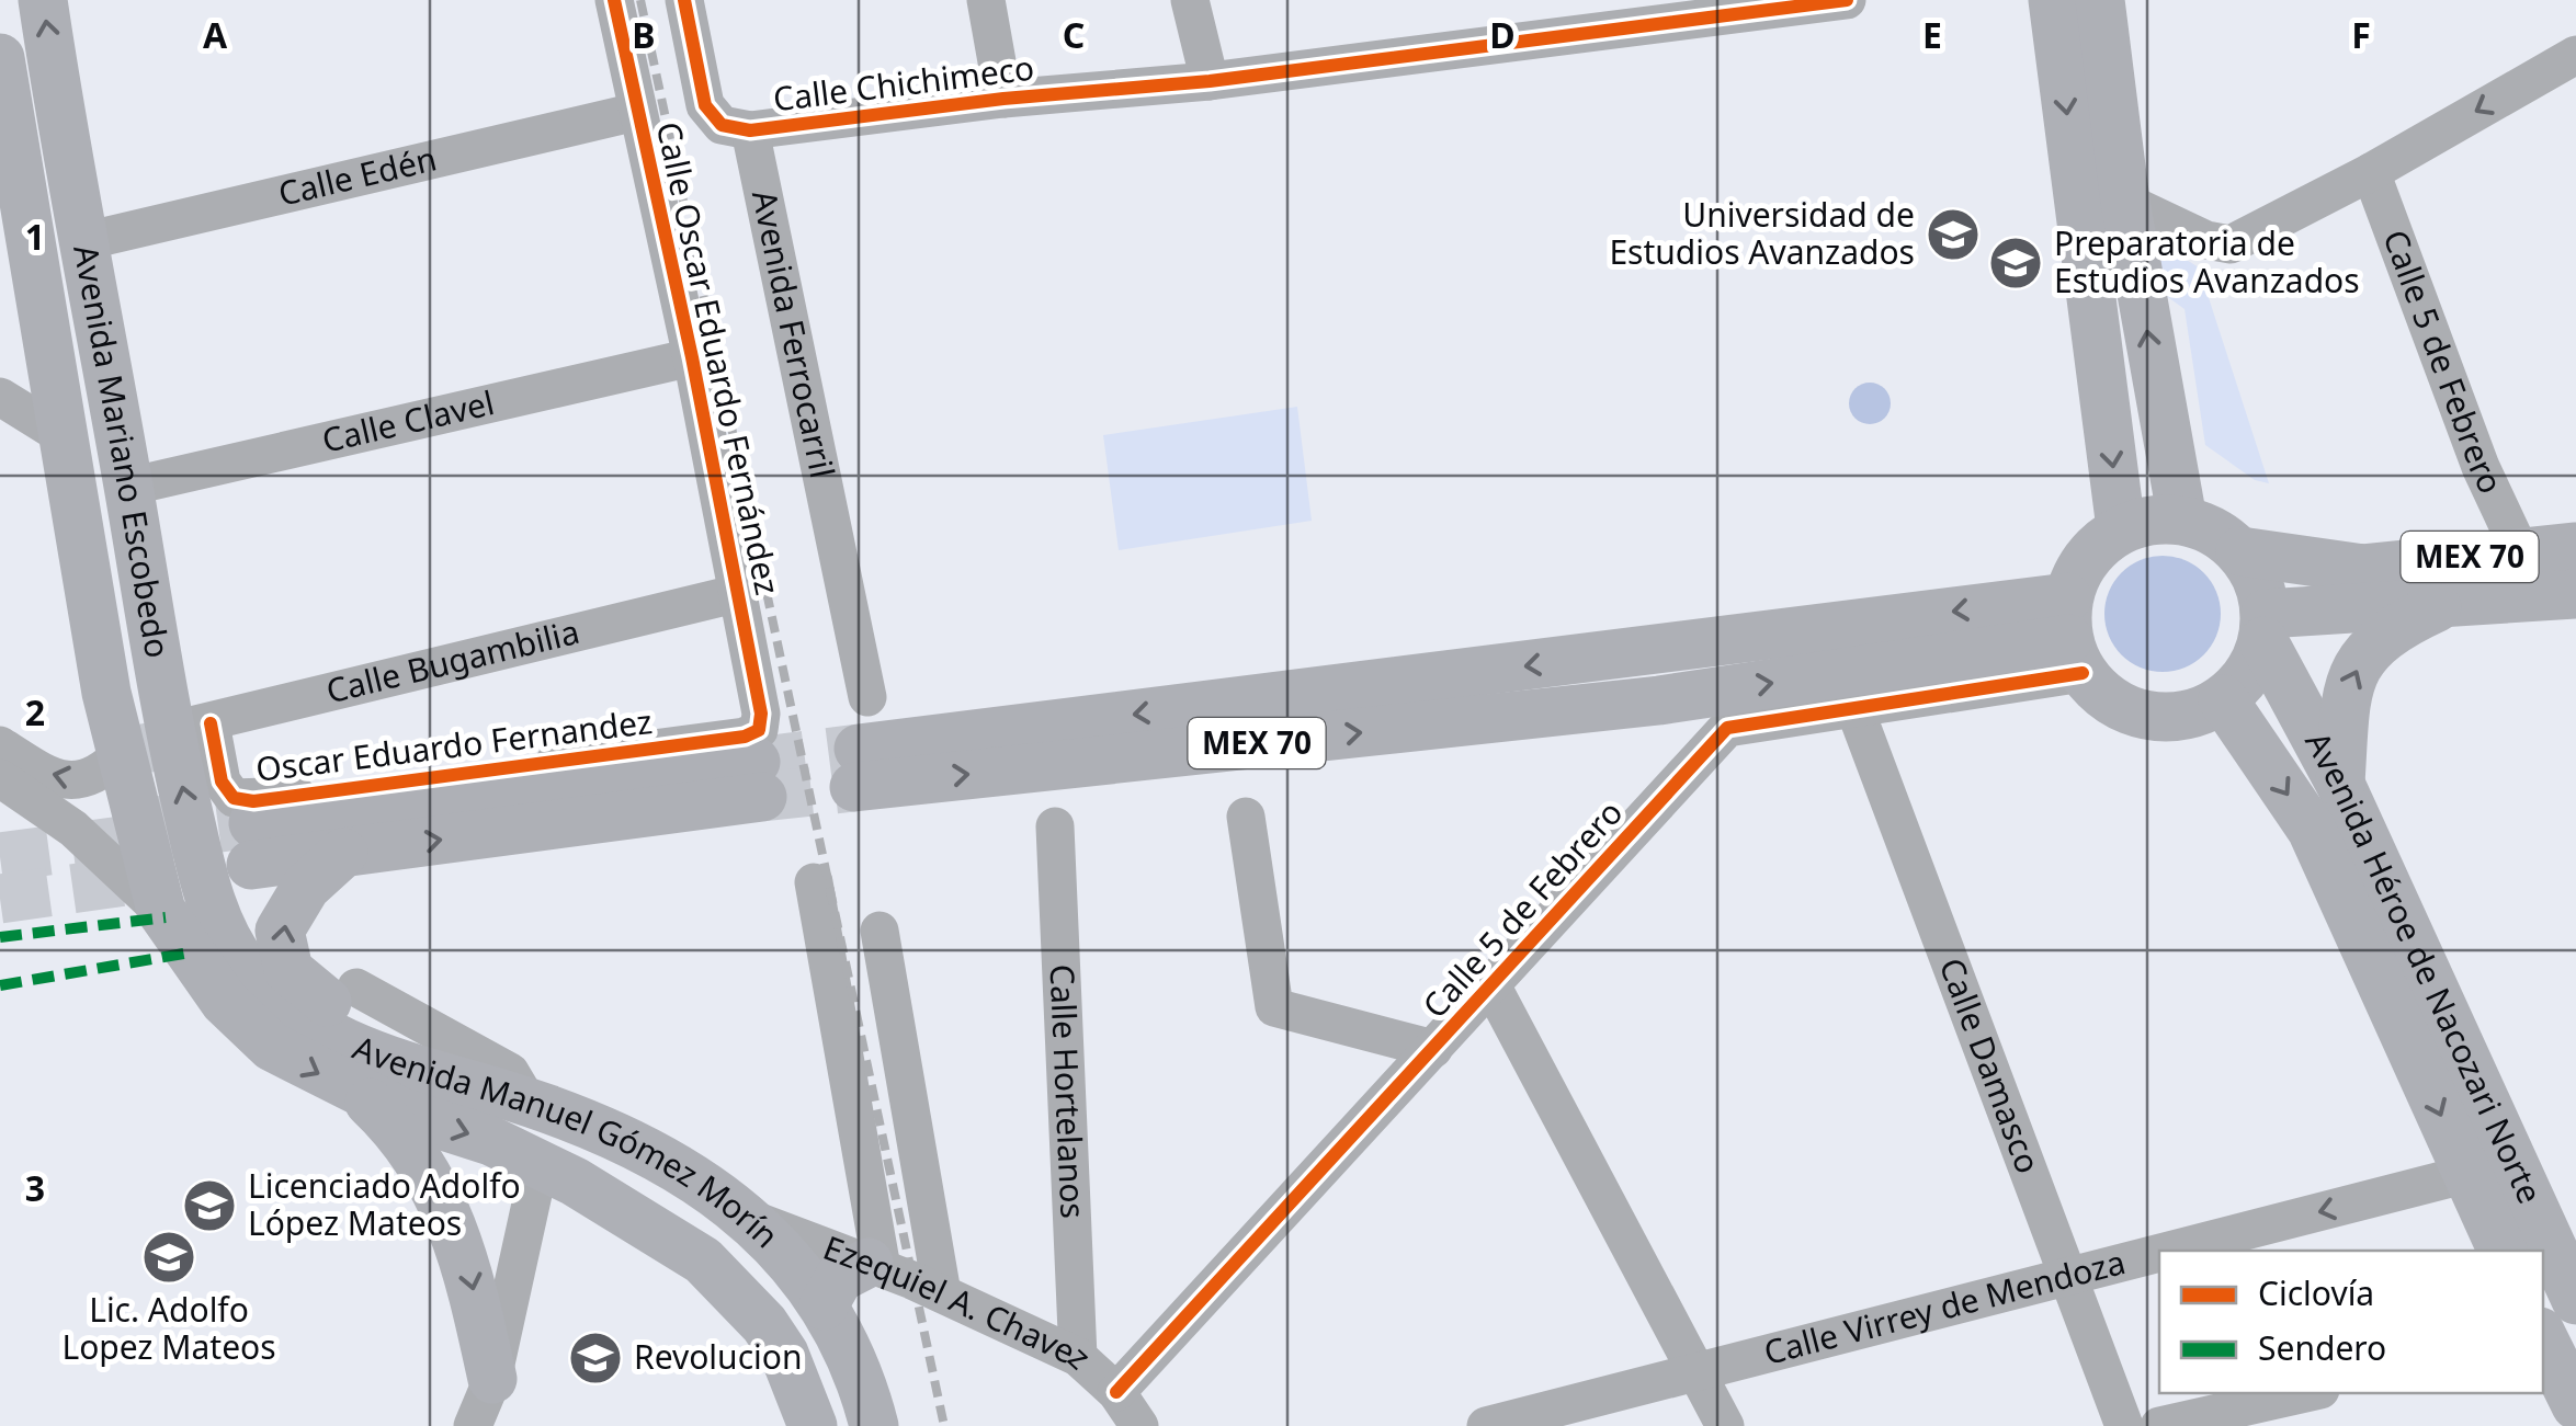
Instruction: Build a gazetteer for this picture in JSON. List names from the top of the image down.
{
  "streets": {
    "main road": [
      "Avenida Mariano Escobedo",
      "MEX 70",
      "Avenida Héroe de Nacozari Norte",
      "Avenida Manuel Gómez Morín"
    ],
    "street": [
      "Calle Chichimeco",
      "Calle Edén",
      "Avenida Ferrocarril",
      "Calle Oscar Eduardo Fernández",
      "Calle 5 de Febrero",
      "Calle Clavel",
      "Calle Bugambilia",
      "Oscar Eduardo Fernandez",
      "Calle Damasco",
      "Calle Hortelanos",
      "Ezequiel A. Chavez",
      "Calle Virrey de Mendoza"
    ]
  },
  "crossings": [
    ["Calle Chichimeco", "Avenida Ferrocarril"],
    ["Calle Edén", "Calle Oscar Eduardo Fernández"],
    ["Calle Edén", "Avenida Mariano Escobedo"],
    ["Calle Oscar Eduardo Fernández", "Calle Clavel"],
    ["Calle Oscar Eduardo Fernández", "Calle Bugambilia"],
    ["Calle Oscar Eduardo Fernández", "Oscar Eduardo Fernandez"],
    ["Calle 5 de Febrero", "MEX 70"],
    ["Calle 5 de Febrero", "Avenida Héroe de Nacozari Norte"],
    ["Calle 5 de Febrero", "Calle Damasco"],
    ["Calle 5 de Febrero", "Ezequiel A. Chavez"],
    ["Calle Clavel", "Avenida Mariano Escobedo"],
    ["Avenida Mariano Escobedo", "Calle Bugambilia"],
    ["Avenida Mariano Escobedo", "Oscar Eduardo Fernandez"],
    ["Avenida Mariano Escobedo", "Avenida Manuel Gómez Morín"],
    ["MEX 70", "Avenida Héroe de Nacozari Norte"],
    ["Calle Bugambilia", "Oscar Eduardo Fernandez"],
    ["Avenida Héroe de Nacozari Norte", "Calle Virrey de Mendoza"],
    ["Calle Damasco", "Calle Virrey de Mendoza"],
    ["Calle Hortelanos", "Ezequiel A. Chavez"],
    ["Avenida Manuel Gómez Morín", "Ezequiel A. Chavez"]
  ],
  "places": {
    "school or university": [
      "Universidad de Estudios Avanzados",
      "Preparatoria de Estudios Avanzados",
      "Licenciado Adolfo López Mateos",
      "Lic. Adolfo Lopez Mateos",
      "Revolucion"
    ]
  },
  "legend": ["Ciclovía", "Sendero"],
  "grid": {
    "columns": [
      "A",
      "B",
      "C",
      "D",
      "E",
      "F"
    ],
    "rows": ["1", "2", "3"]
  }
}
